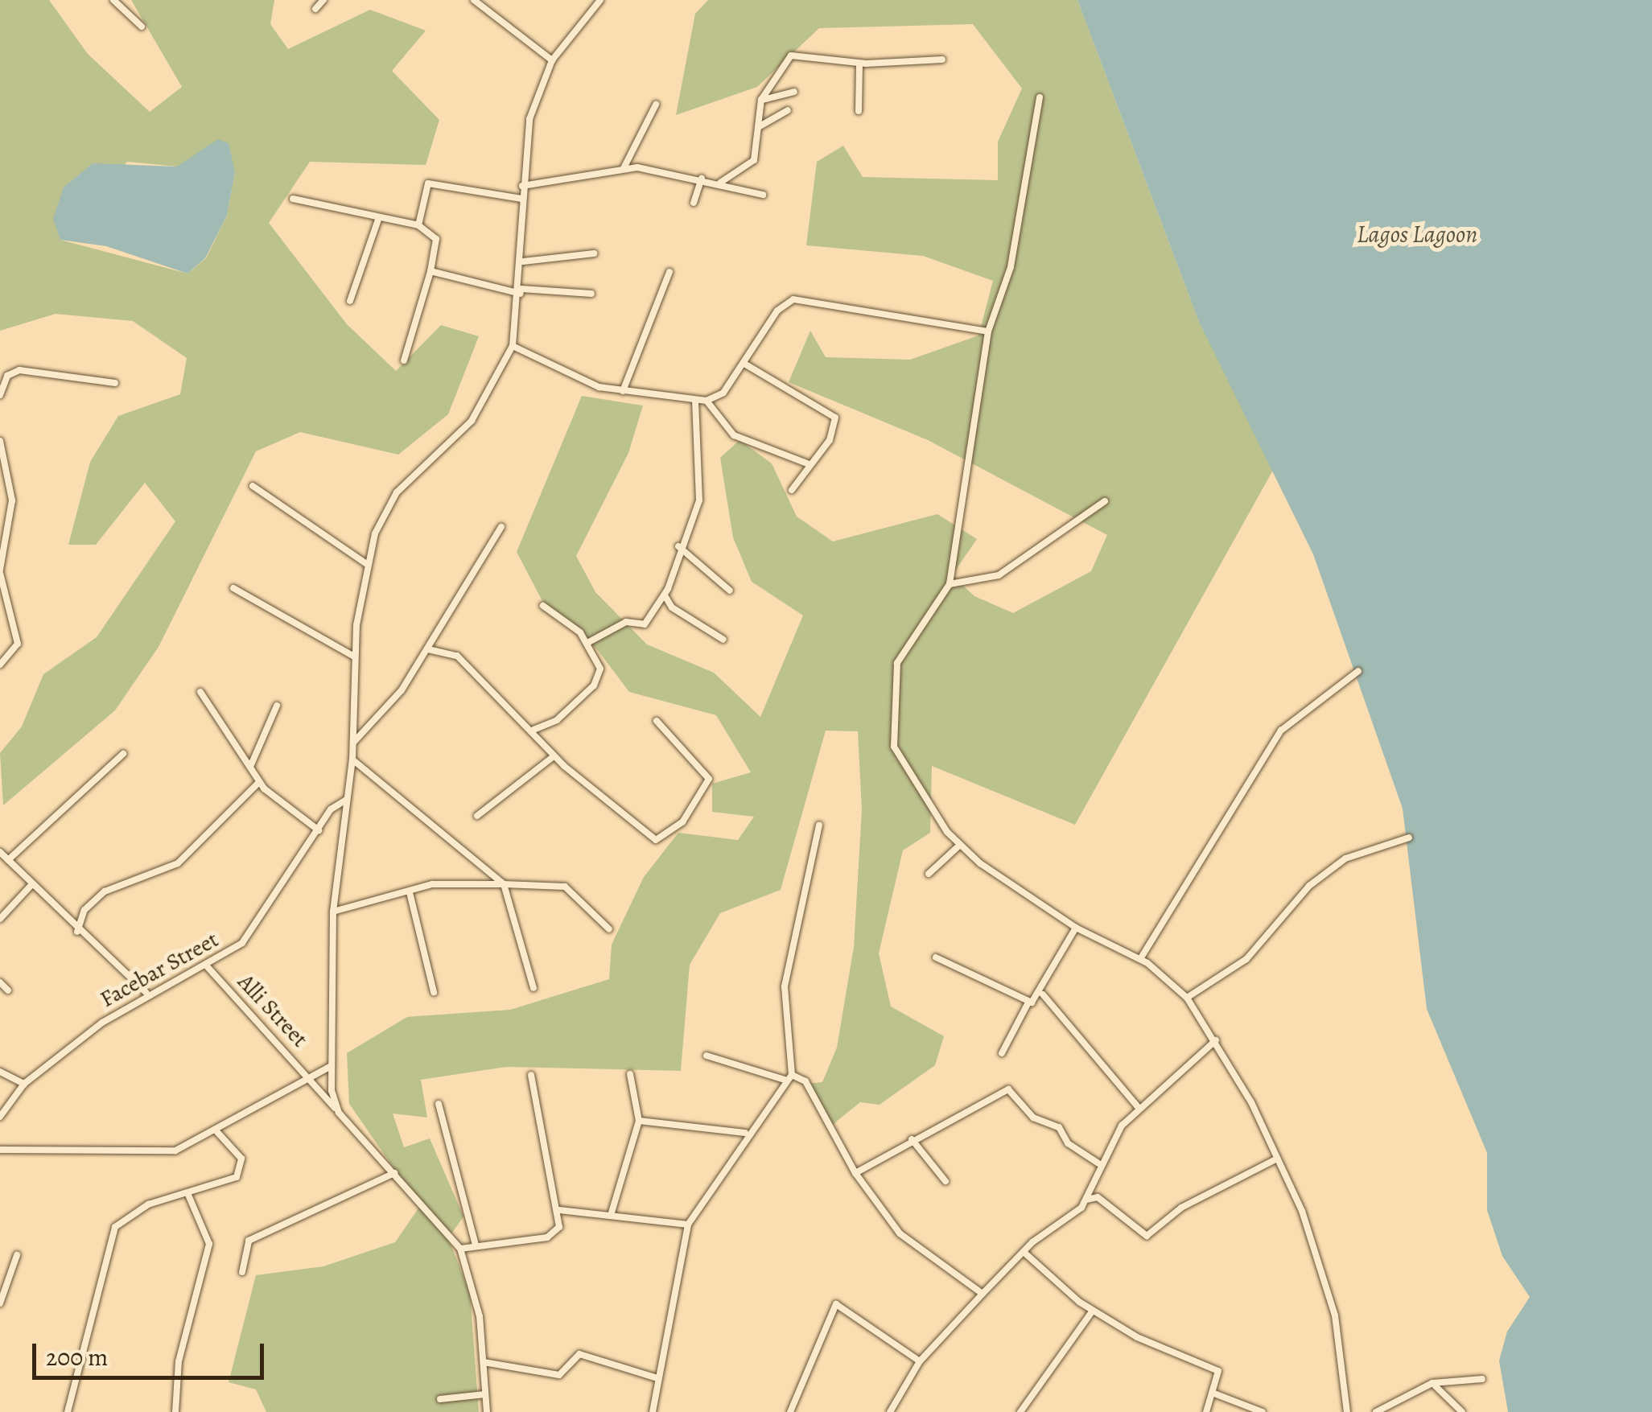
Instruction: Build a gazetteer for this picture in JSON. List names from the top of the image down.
{
  "streets": {
    "street": ["Facebar Street", "Alli Street"]
  },
  "crossings": [
    ["Facebar Street", "Alli Street"]
  ],
  "water": ["Lagos Lagoon"],
  "scale_bar": "200 m"
}
